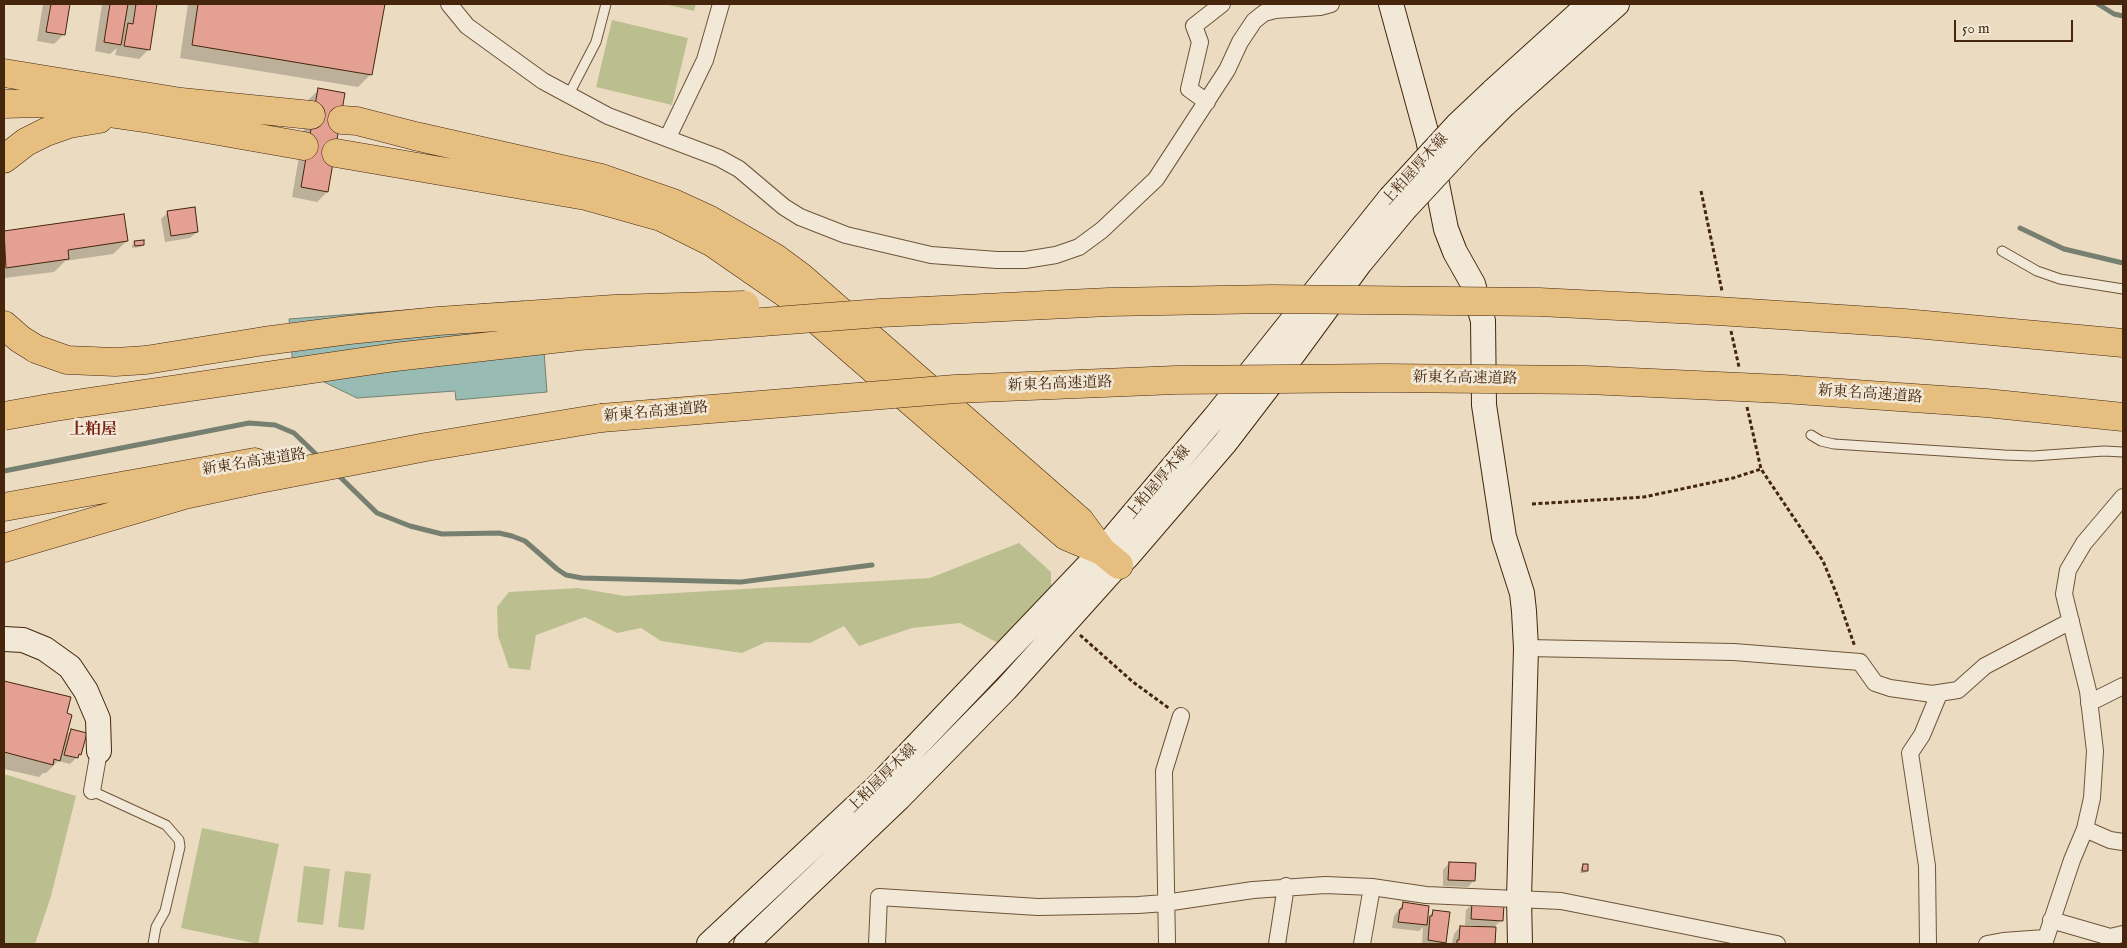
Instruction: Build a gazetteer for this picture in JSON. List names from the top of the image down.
{
  "streets": {
    "highway": ["新東名高速道路"],
    "main road": ["上粕屋厚木線"]
  },
  "districts": ["上粕屋"],
  "scale_bar": "50 m"
}
